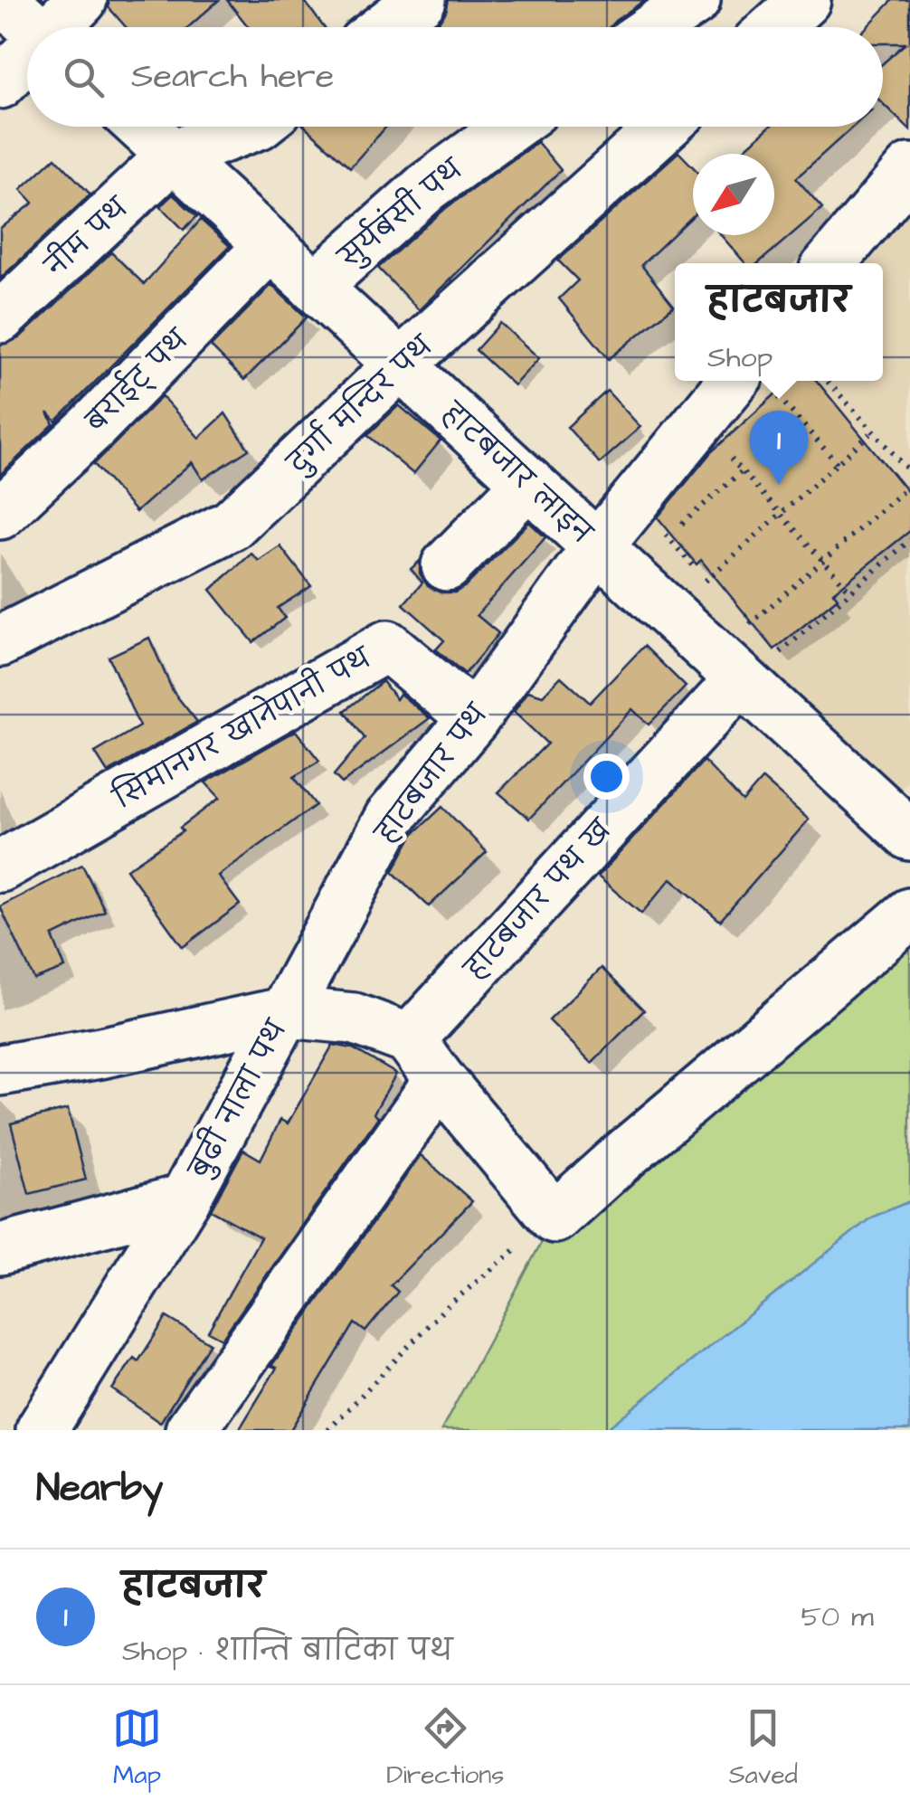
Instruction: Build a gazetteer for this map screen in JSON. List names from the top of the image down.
{
  "streets": {
    "street": [
      "सुर्यबंसी पथ",
      "नीम पथ",
      "बराईट् पथ",
      "दुर्गा मन्दिर पथ",
      "हाटबजार लाइन",
      "सिमानगर खानेपानी पथ",
      "हाटबजार पथ",
      "हाटबजार पथ ख",
      "बुढी नाला पथ"
    ]
  },
  "crossings": [
    ["सुर्यबंसी पथ", "हाटबजार लाइन"],
    ["नीम पथ", "हाटबजार लाइन"],
    ["बराईट् पथ", "हाटबजार लाइन"],
    ["दुर्गा मन्दिर पथ", "हाटबजार लाइन"],
    ["हाटबजार लाइन", "हाटबजार पथ"],
    ["हाटबजार लाइन", "हाटबजार पथ ख"],
    ["सिमानगर खानेपानी पथ", "हाटबजार पथ"],
    ["हाटबजार पथ", "बुढी नाला पथ"]
  ],
  "north": "bottom left",
  "page": {
    "search": "Search here",
    "popup": ["हाटबजार", "Shop"],
    "pins": "1",
    "heading": "Nearby",
    "list": [
      {
        "mark": "1",
        "name": "हाटबजार",
        "note": "Shop · शान्ति बाटिका पथ",
        "value": "50 m"
      }
    ],
    "nav": ["Map", "Directions", "Saved"]
  }
}
